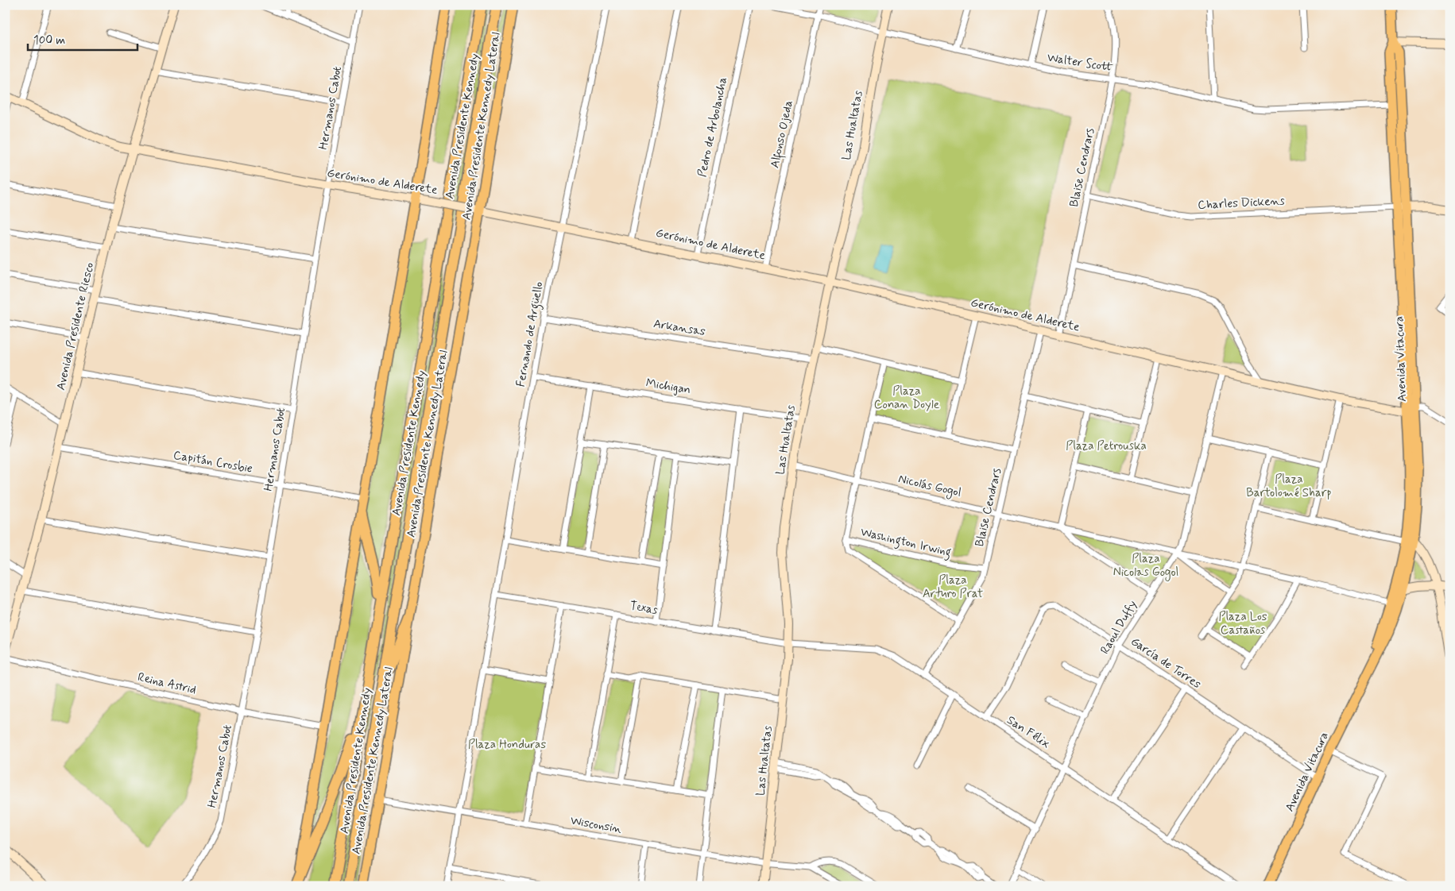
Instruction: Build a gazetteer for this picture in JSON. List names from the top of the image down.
{
  "streets": {
    "highway": ["Avenida Presidente Kennedy"],
    "main road": [
      "Las Hualtatas",
      "Avenida Presidente Kennedy Lateral",
      "Gerónimo de Alderete",
      "Avenida Presidente Riesco",
      "Avenida Vitacura"
    ],
    "street": [
      "Walter Scott",
      "Hermanos Cabot",
      "Pedro de Arbolancha",
      "Alfonso Ojeda",
      "Blaise Cendrars",
      "Charles Dickens",
      "Arkansas",
      "Fernando de Argüello",
      "Michigan",
      "Capitán Crosbie",
      "Nicolás Gogol",
      "Washington Irwing",
      "Texas",
      "Raoul Duffy",
      "García de Torres",
      "Reina Astrid",
      "San Félix",
      "Wisconsin"
    ]
  },
  "crossings": [
    ["Walter Scott", "Las Hualtatas"],
    ["Walter Scott", "Alfonso Ojeda"],
    ["Walter Scott", "Blaise Cendrars"],
    ["Walter Scott", "Avenida Vitacura"],
    ["Hermanos Cabot", "Gerónimo de Alderete"],
    ["Hermanos Cabot", "Capitán Crosbie"],
    ["Hermanos Cabot", "Reina Astrid"],
    ["Las Hualtatas", "Gerónimo de Alderete"],
    ["Las Hualtatas", "Arkansas"],
    ["Las Hualtatas", "Michigan"],
    ["Las Hualtatas", "Nicolás Gogol"],
    ["Las Hualtatas", "Texas"],
    ["Las Hualtatas", "San Félix"],
    ["Las Hualtatas", "Wisconsin"],
    ["Avenida Presidente Kennedy Lateral", "Gerónimo de Alderete"],
    ["Avenida Presidente Kennedy Lateral", "Wisconsin"],
    ["Pedro de Arbolancha", "Gerónimo de Alderete"],
    ["Alfonso Ojeda", "Gerónimo de Alderete"],
    ["Blaise Cendrars", "Gerónimo de Alderete"],
    ["Blaise Cendrars", "Charles Dickens"],
    ["Blaise Cendrars", "Nicolás Gogol"],
    ["Blaise Cendrars", "Washington Irwing"],
    ["Blaise Cendrars", "San Félix"],
    ["Gerónimo de Alderete", "Avenida Presidente Riesco"],
    ["Gerónimo de Alderete", "Fernando de Argüello"],
    ["Gerónimo de Alderete", "Avenida Vitacura"],
    ["Gerónimo de Alderete", "Raoul Duffy"],
    ["Charles Dickens", "Avenida Vitacura"],
    ["Avenida Presidente Riesco", "Capitán Crosbie"],
    ["Arkansas", "Fernando de Argüello"],
    ["Fernando de Argüello", "Michigan"],
    ["Fernando de Argüello", "Texas"],
    ["Fernando de Argüello", "Wisconsin"],
    ["Avenida Vitacura", "Nicolás Gogol"],
    ["Avenida Vitacura", "García de Torres"],
    ["Nicolás Gogol", "Raoul Duffy"],
    ["Texas", "San Félix"],
    ["Raoul Duffy", "García de Torres"],
    ["Raoul Duffy", "San Félix"],
    ["García de Torres", "San Félix"]
  ],
  "parks": [
    "Plaza Conan Doyle",
    "Plaza Petrouska",
    "Plaza Bartolomé Sharp",
    "Plaza Nicolas Gogol",
    "Plaza Arturo Prat",
    "Plaza Los Castaños",
    "Plaza Honduras"
  ],
  "scale_bar": "100 m"
}
